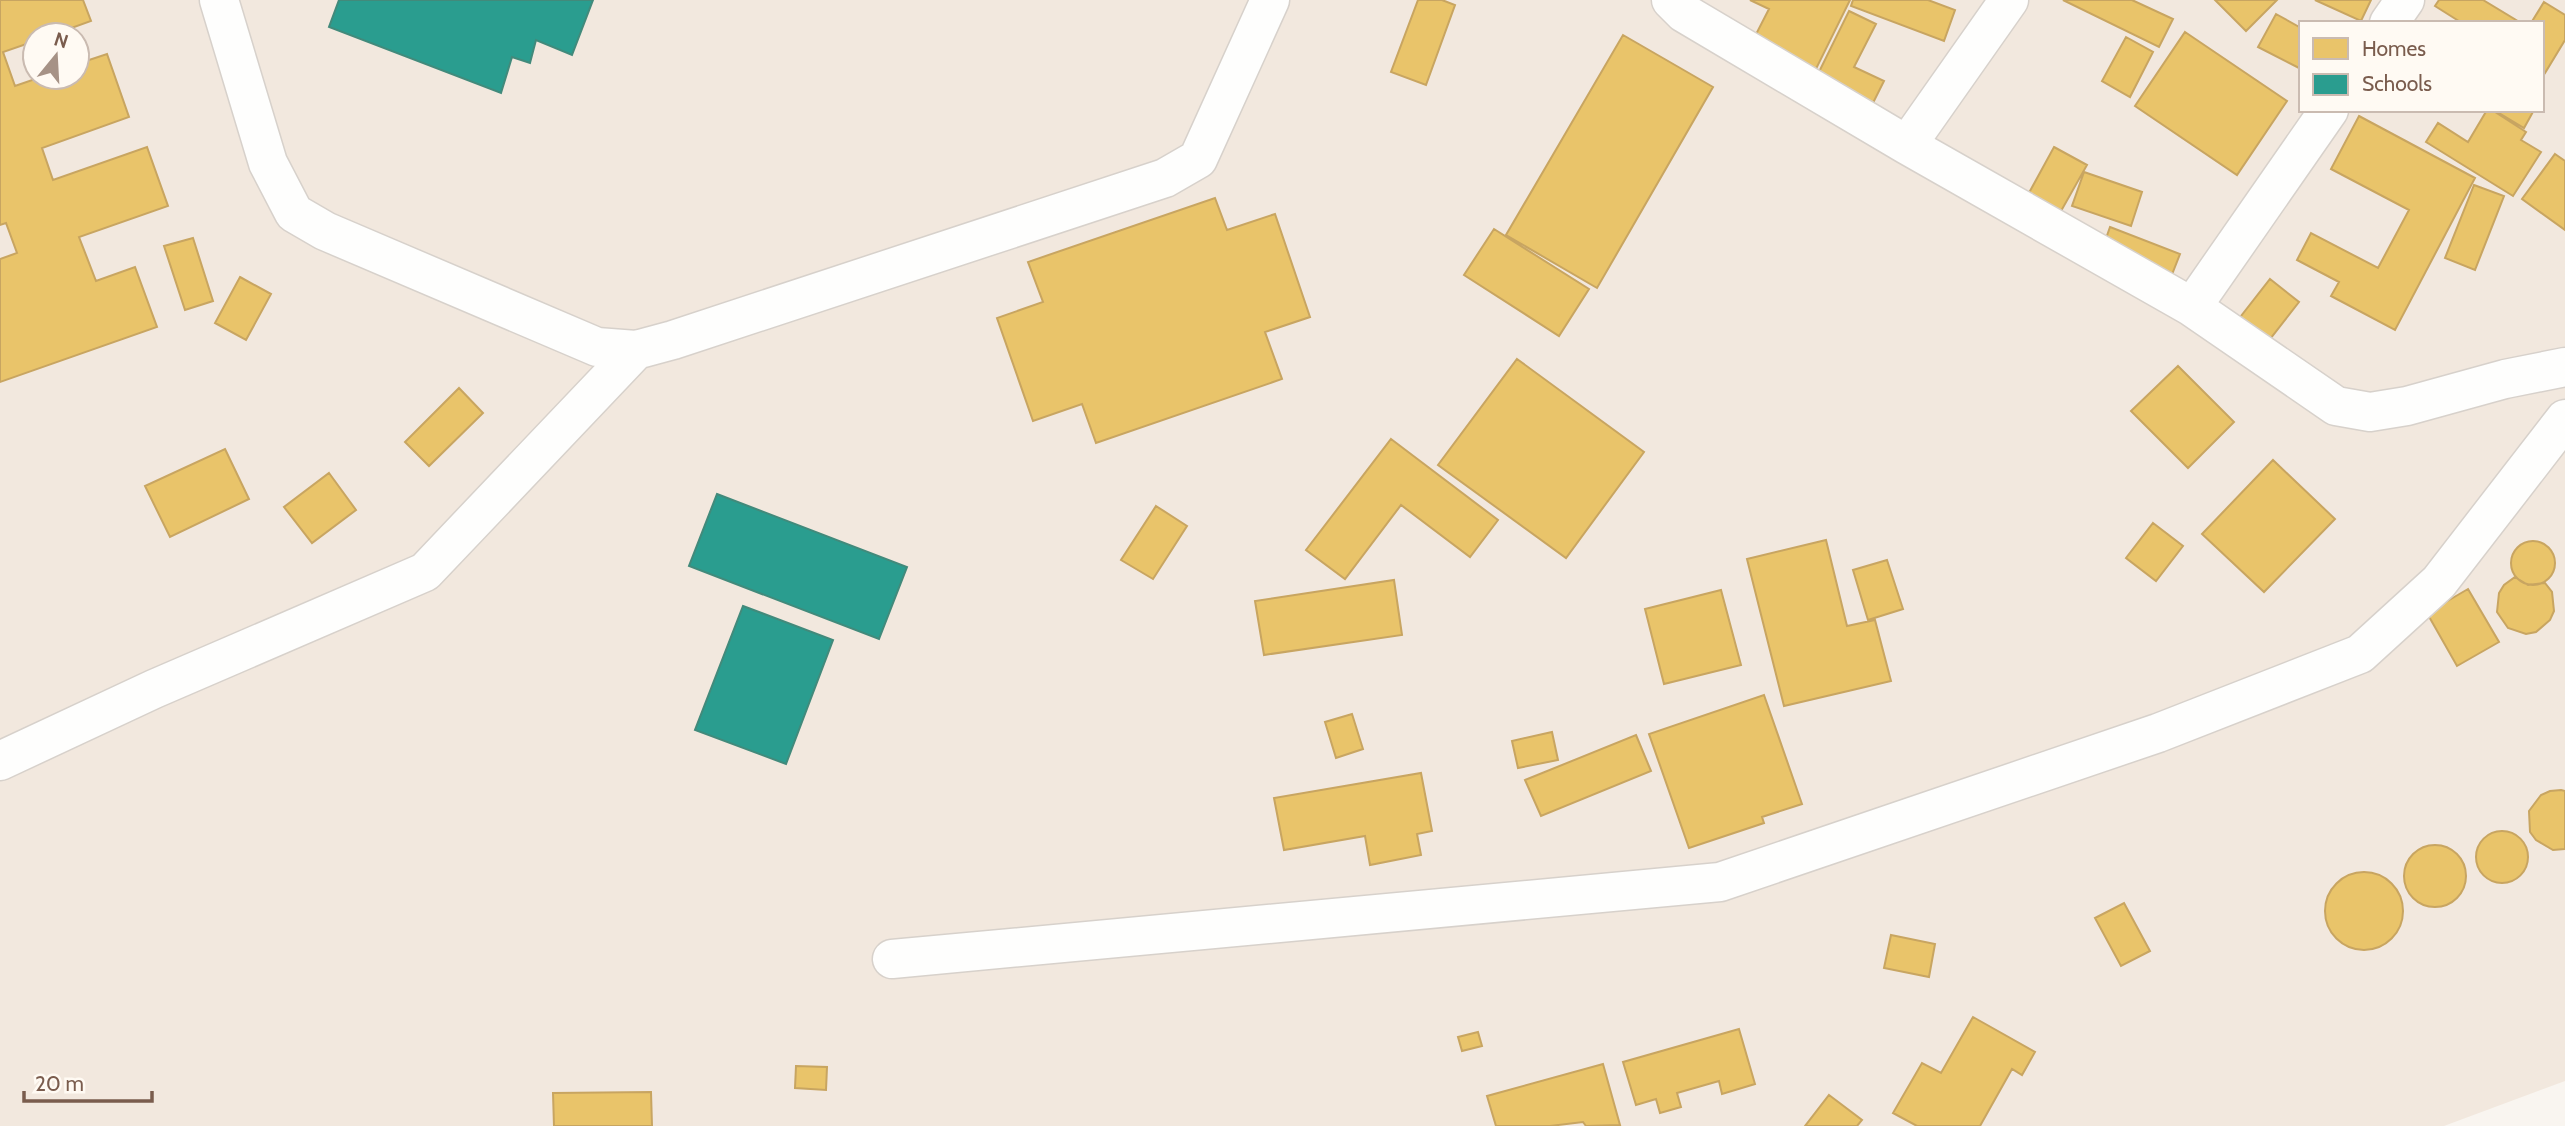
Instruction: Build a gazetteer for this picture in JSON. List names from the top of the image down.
{
  "legend": ["Homes", "Schools"],
  "scale_bar": "20 m",
  "north": "top"
}
